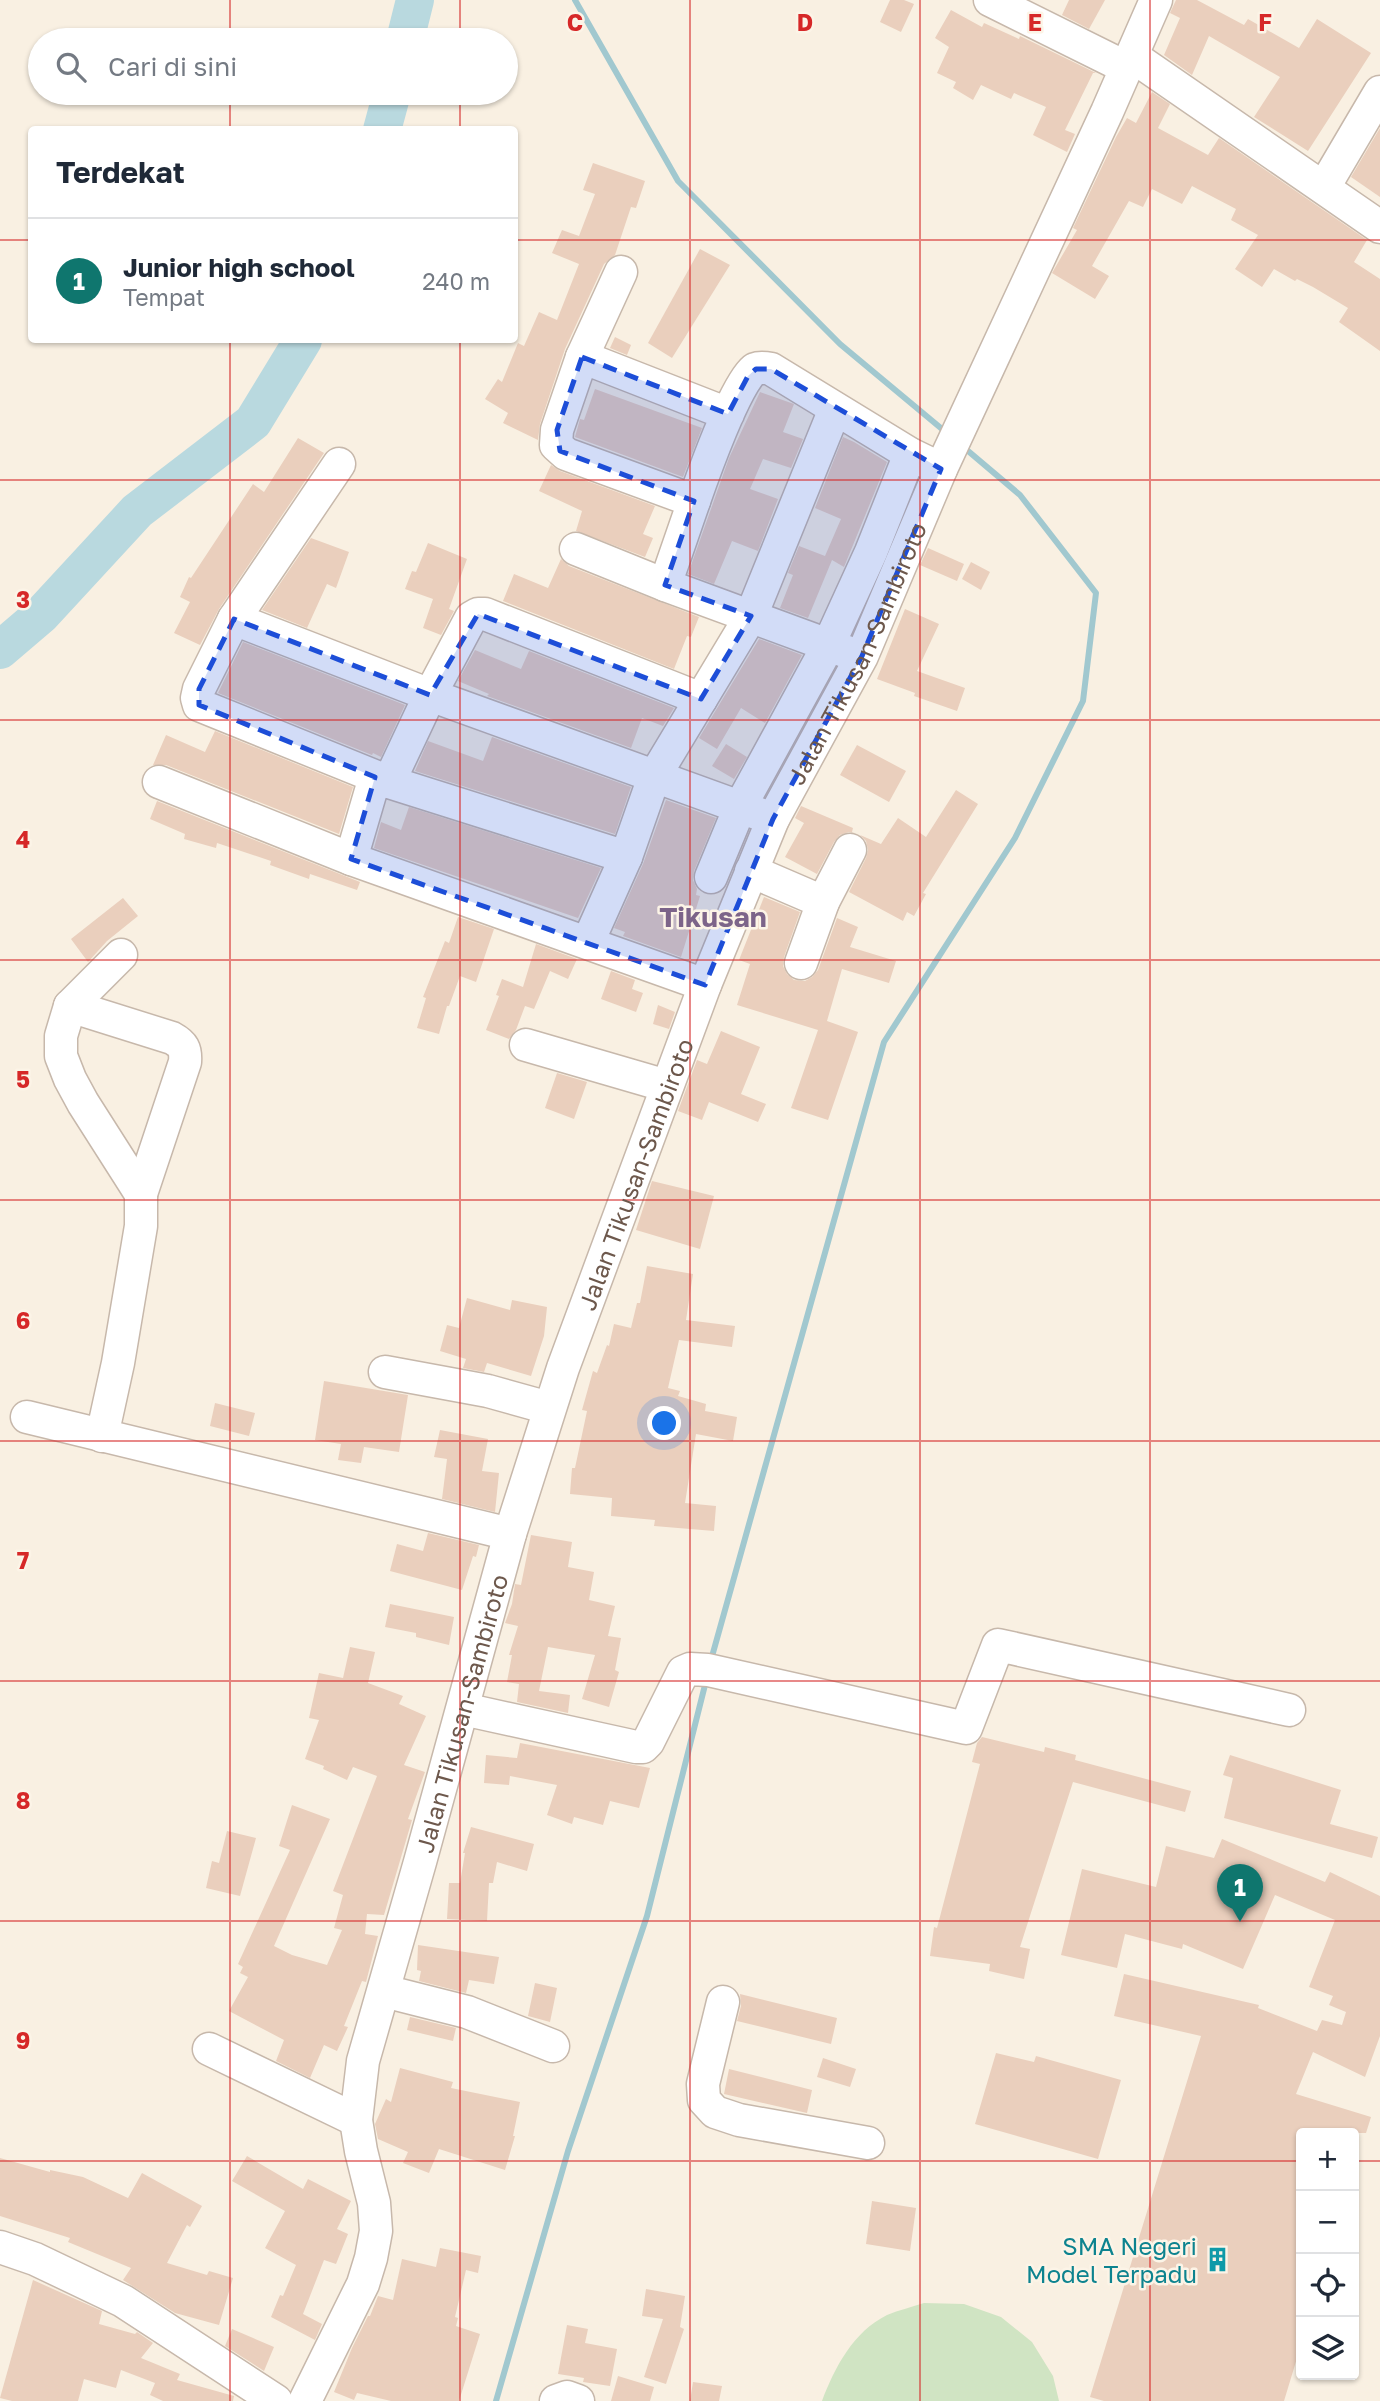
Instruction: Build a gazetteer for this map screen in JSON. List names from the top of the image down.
{
  "streets": {
    "street": ["Jalan Tikusan-Sambiroto"]
  },
  "districts": ["Tikusan"],
  "places": {
    "building": ["SMA Negeri Model Terpadu"]
  },
  "page": {
    "search": "Cari di sini",
    "heading": "Terdekat",
    "list": [
      {
        "mark": "1",
        "name": "Junior high school",
        "note": "Tempat",
        "value": "240 m"
      }
    ],
    "pins": "1",
    "map_buttons": ["+", "−"]
  },
  "grid": {
    "columns": [
      "C",
      "D",
      "E",
      "F"
    ],
    "rows": [
      "3",
      "4",
      "5",
      "6",
      "7",
      "8",
      "9"
    ]
  }
}
